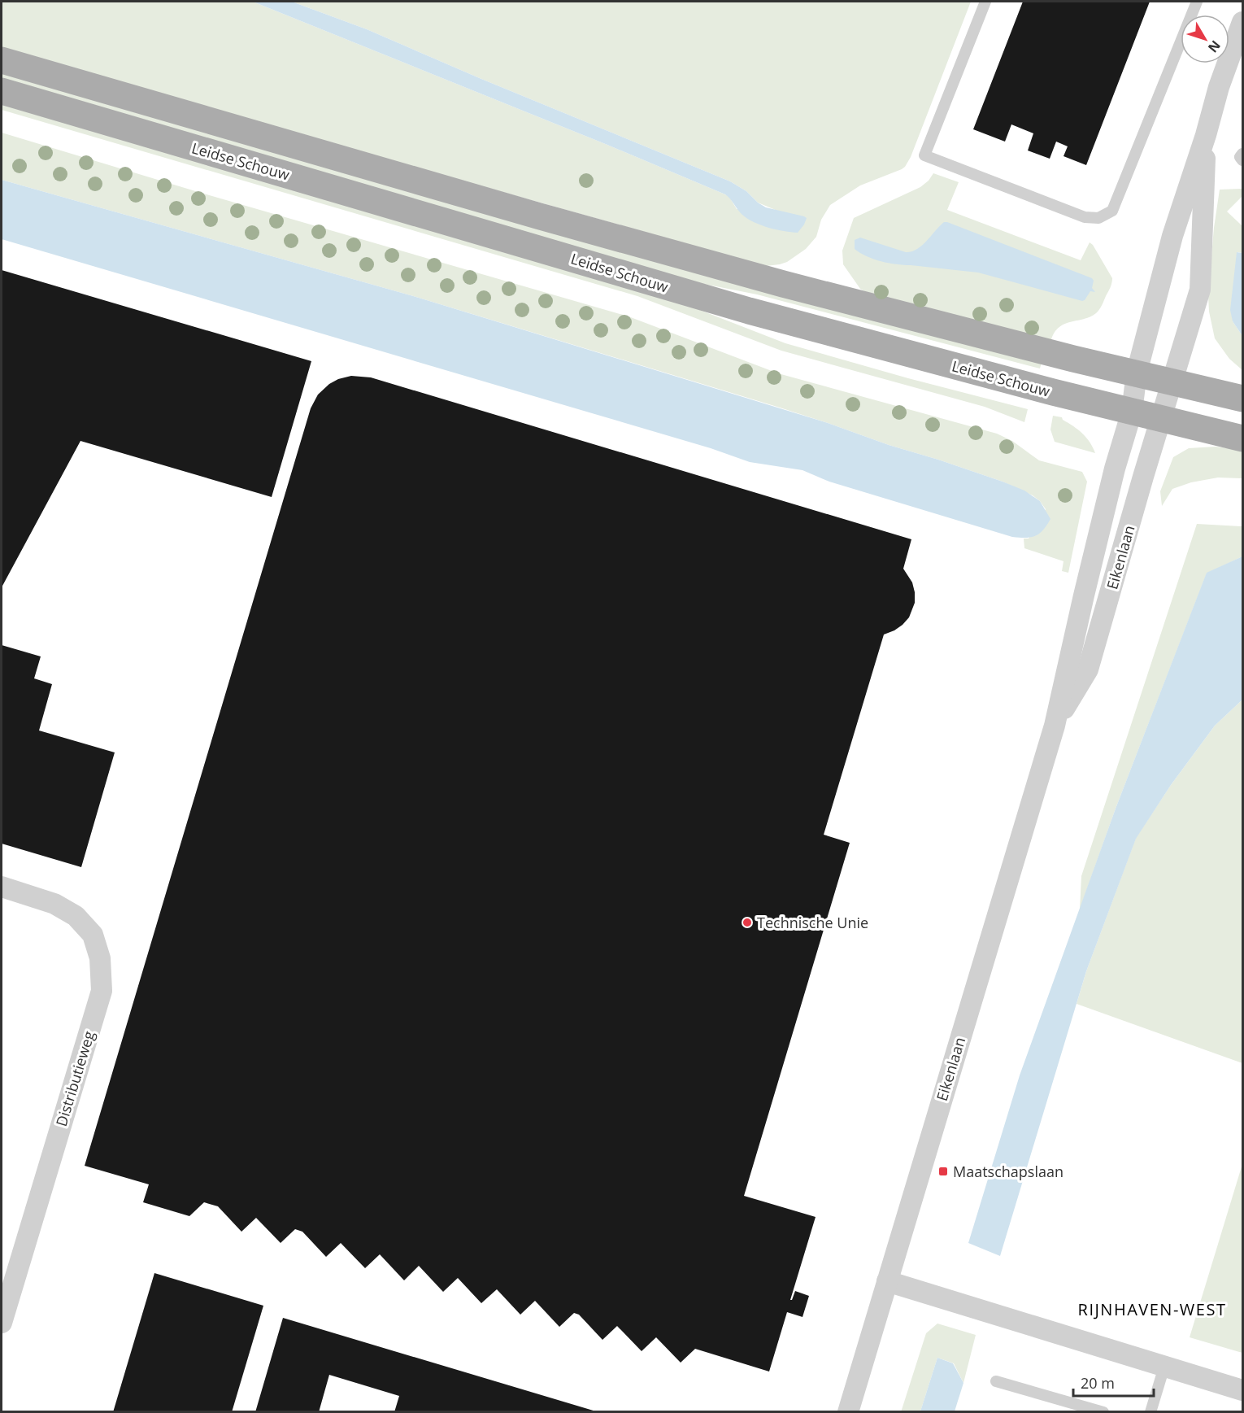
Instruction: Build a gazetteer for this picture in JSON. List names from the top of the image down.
{
  "streets": {
    "main road": ["Leidse Schouw"],
    "street": ["Eikenlaan", "Distributieweg"]
  },
  "crossings": [
    ["Leidse Schouw", "Eikenlaan"]
  ],
  "districts": ["RIJNHAVEN-WEST"],
  "places": {
    "other": ["Technische Unie"],
    "transit": ["Maatschapslaan"]
  },
  "scale_bar": "20 m",
  "north": "bottom right"
}
